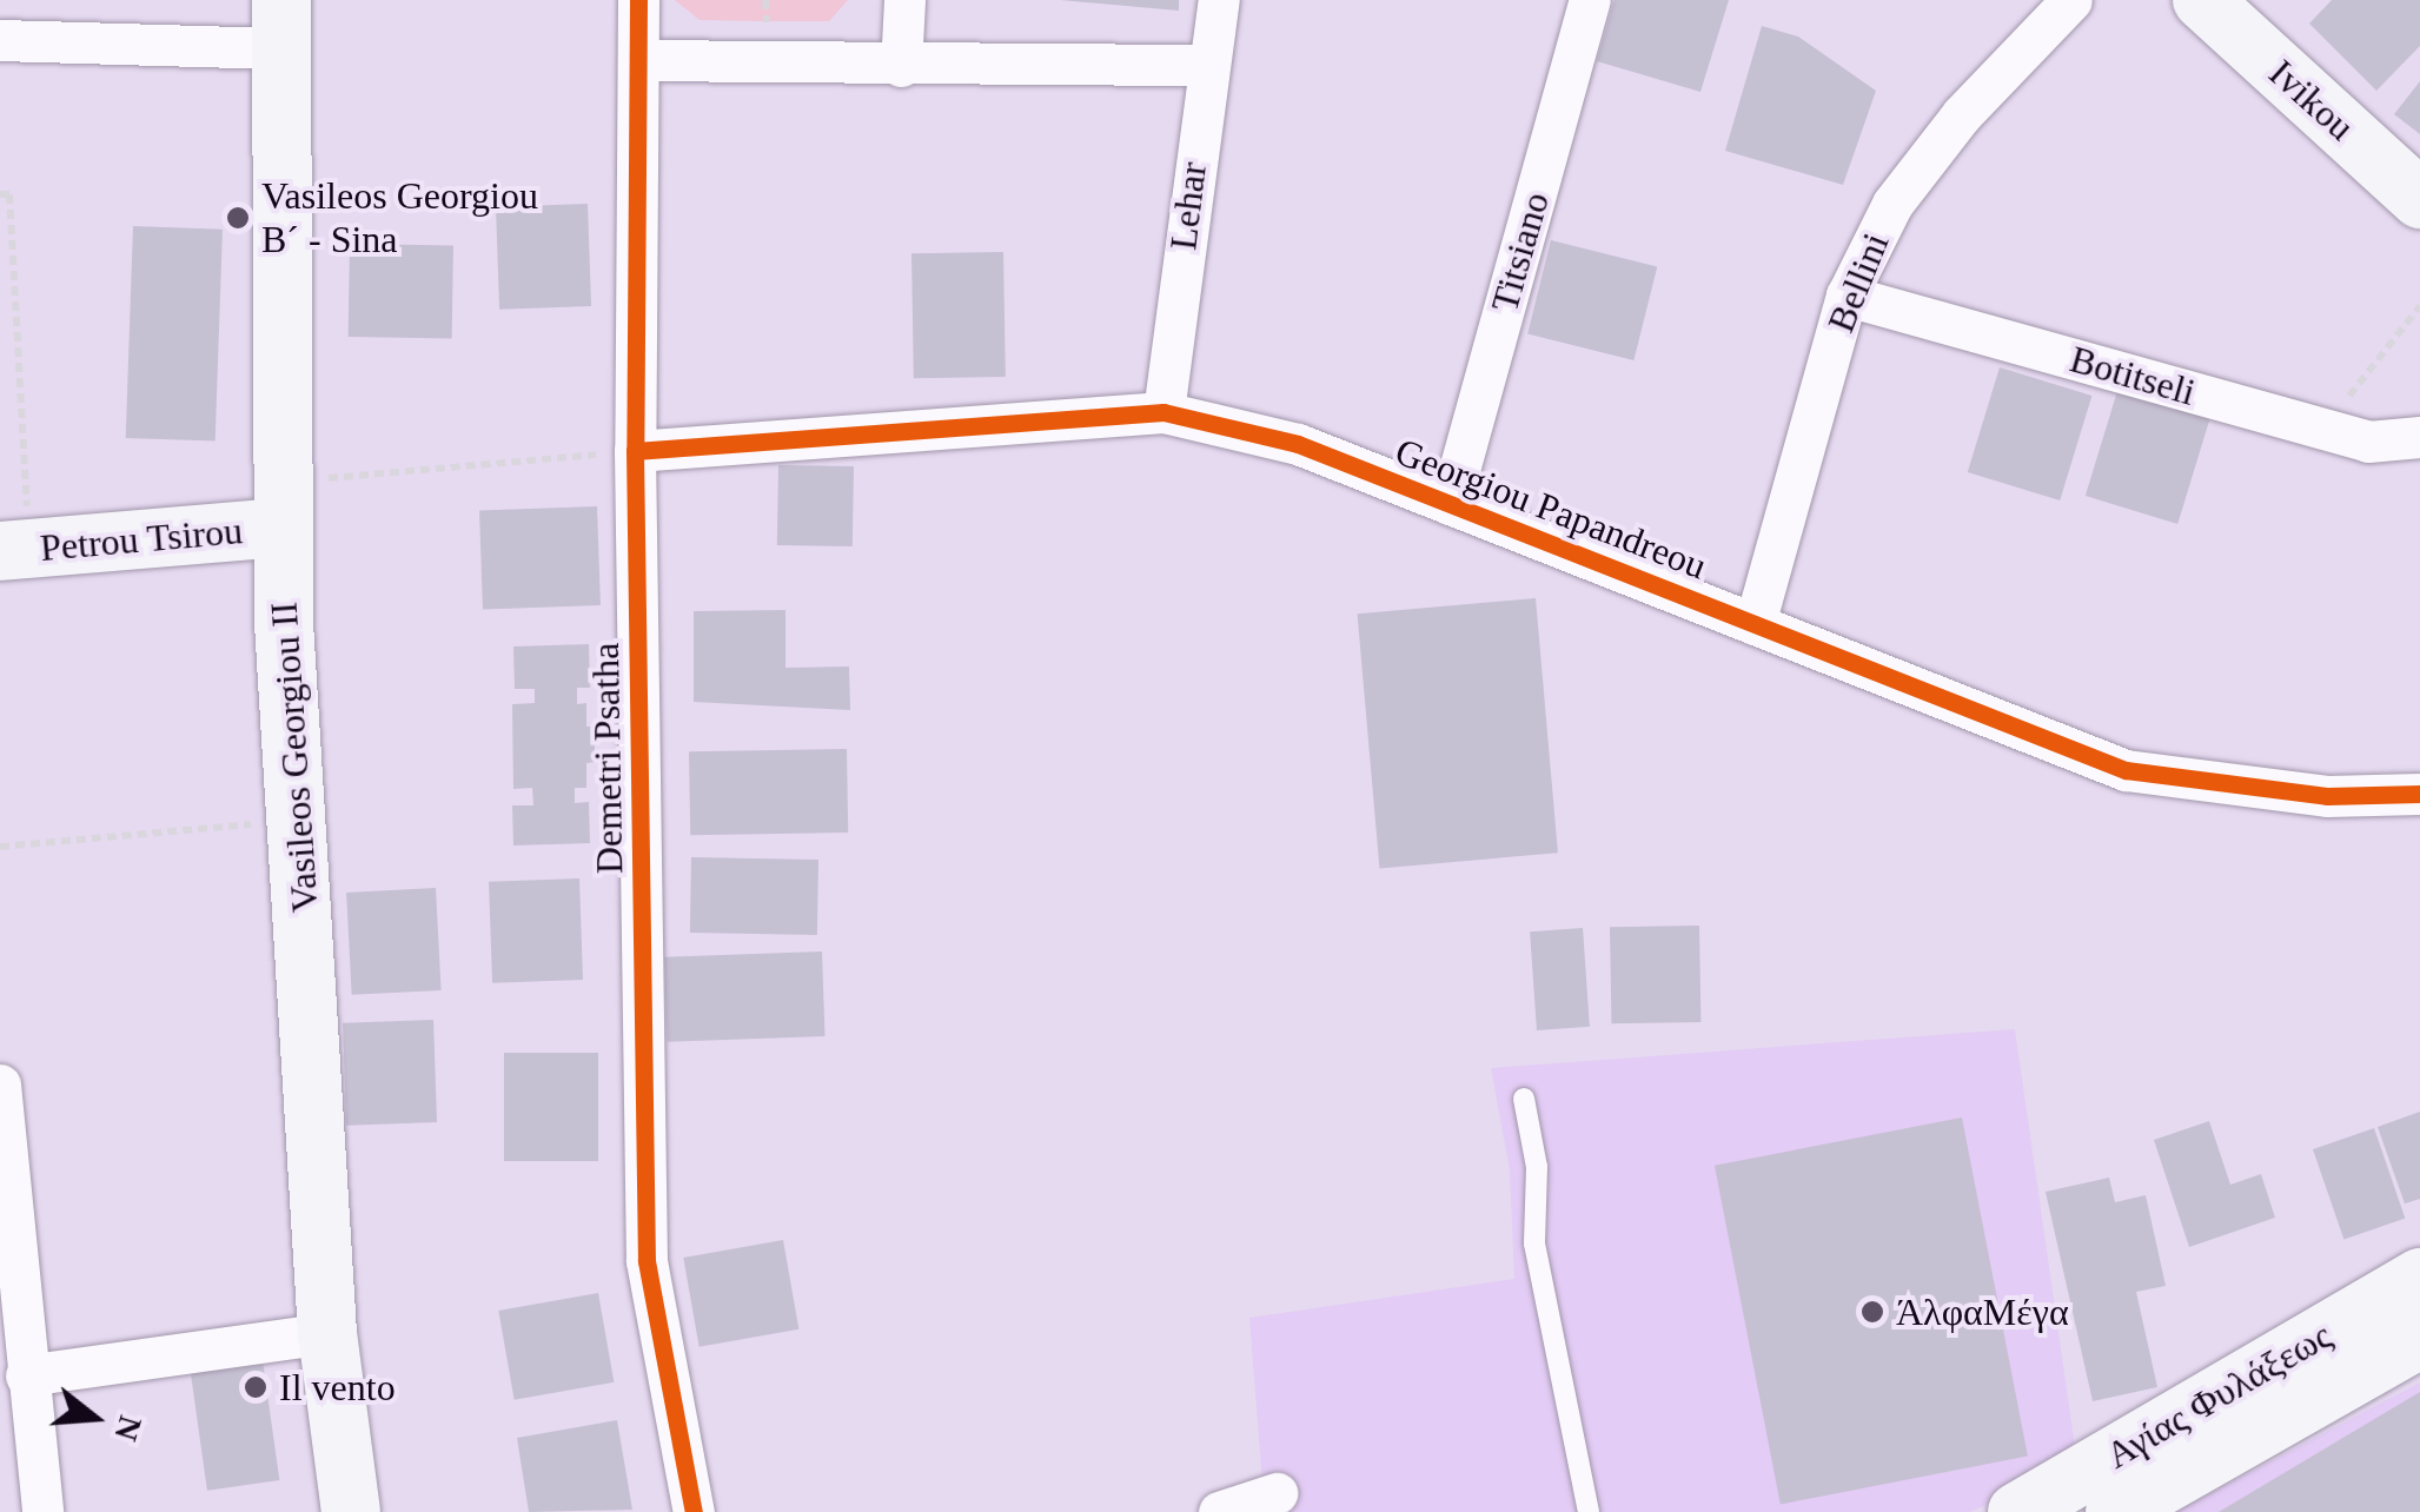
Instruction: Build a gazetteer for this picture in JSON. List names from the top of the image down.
{
  "streets": {
    "street": [
      "Ivikou",
      "Lehar",
      "Titsiano",
      "Bellini",
      "Botitseli",
      "Georgiou Papandreou",
      "Petrou Tsirou",
      "Vasileos Georgiou II",
      "Demetri Psatha",
      "Αγίας Φυλάξεως"
    ]
  },
  "crossings": [
    ["Lehar", "Georgiou Papandreou"],
    ["Titsiano", "Georgiou Papandreou"],
    ["Bellini", "Botitseli"],
    ["Bellini", "Georgiou Papandreou"],
    ["Georgiou Papandreou", "Demetri Psatha"],
    ["Petrou Tsirou", "Vasileos Georgiou II"]
  ],
  "places": ["Vasileos Georgiou B´ - Sina", "ΆλφαΜέγα", "Il vento"],
  "north": "right"
}
